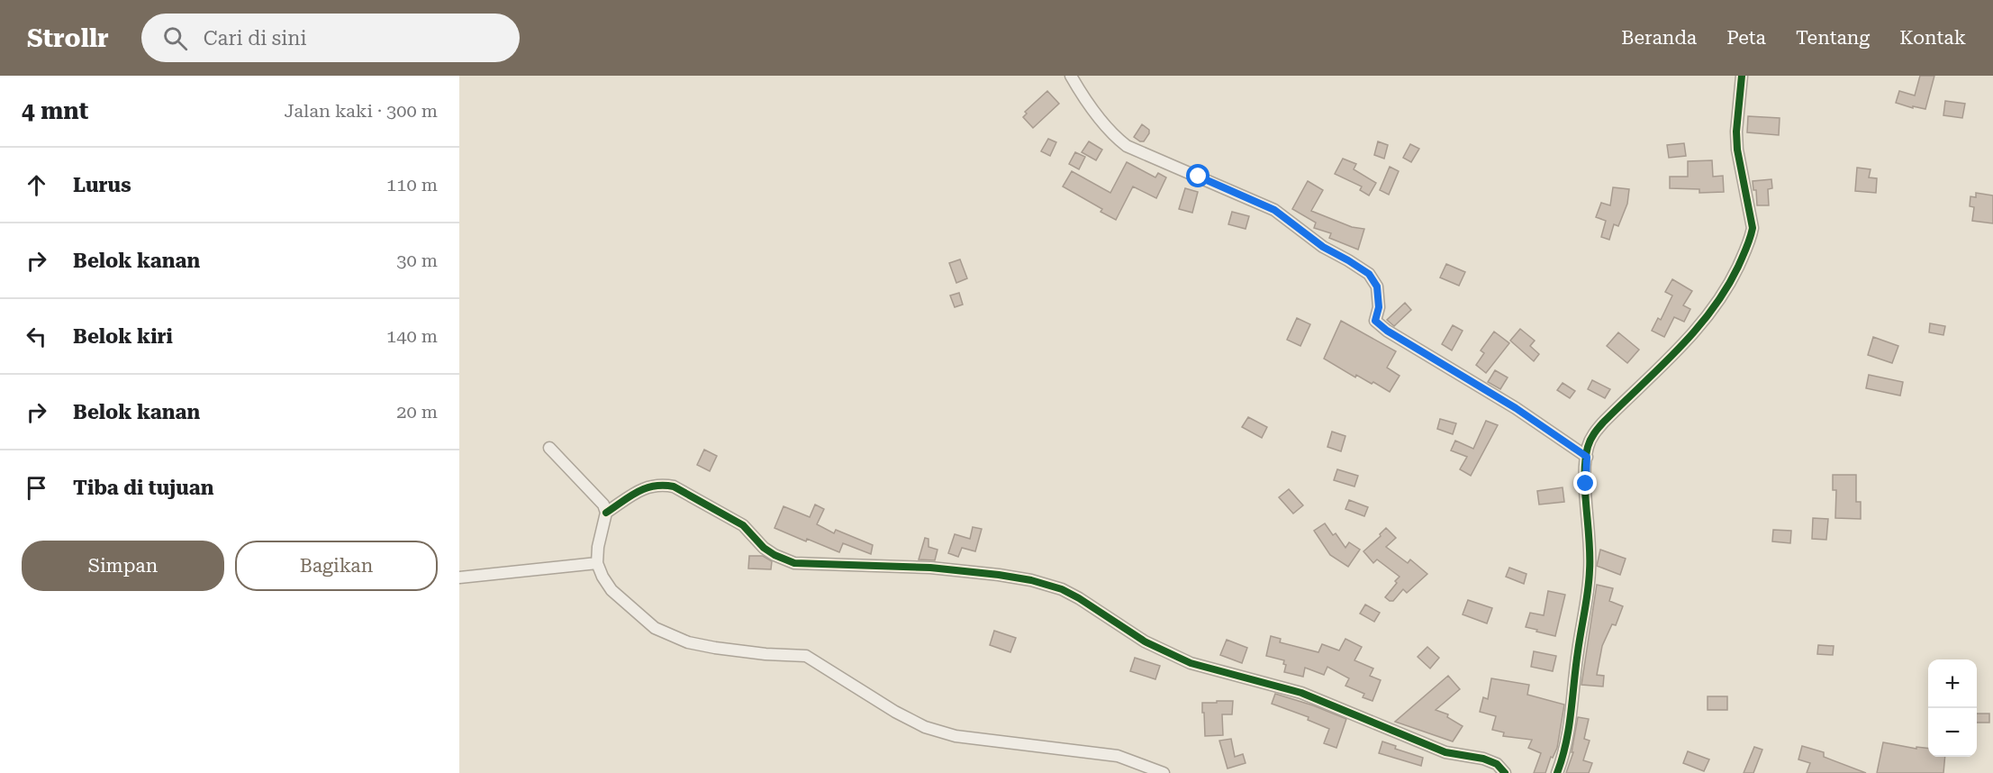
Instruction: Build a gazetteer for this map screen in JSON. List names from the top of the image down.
{
  "page": {
    "header": "Strollr",
    "search": "Cari di sini",
    "nav": [
      "Beranda",
      "Peta",
      "Tentang",
      "Kontak"
    ],
    "heading": ["4 mnt", "Jalan kaki · 300 m"],
    "list": [
      ["Lurus", "110 m"],
      ["Belok kanan", "30 m"],
      ["Belok kiri", "140 m"],
      ["Belok kanan", "20 m"],
      "Tiba di tujuan"
    ],
    "buttons": ["Simpan", "Bagikan"],
    "map_buttons": ["+", "−"]
  }
}
